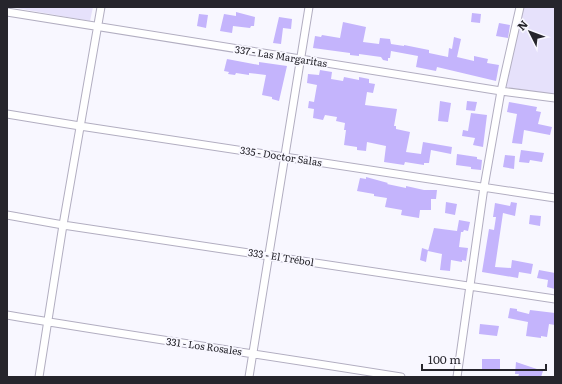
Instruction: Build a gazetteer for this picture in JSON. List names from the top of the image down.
{
  "streets": {
    "street": [
      "337 - Las Margaritas",
      "335 - Doctor Salas",
      "333 - El Trébol",
      "331 - Los Rosales"
    ]
  },
  "scale_bar": "100 m",
  "north": "top left"
}
